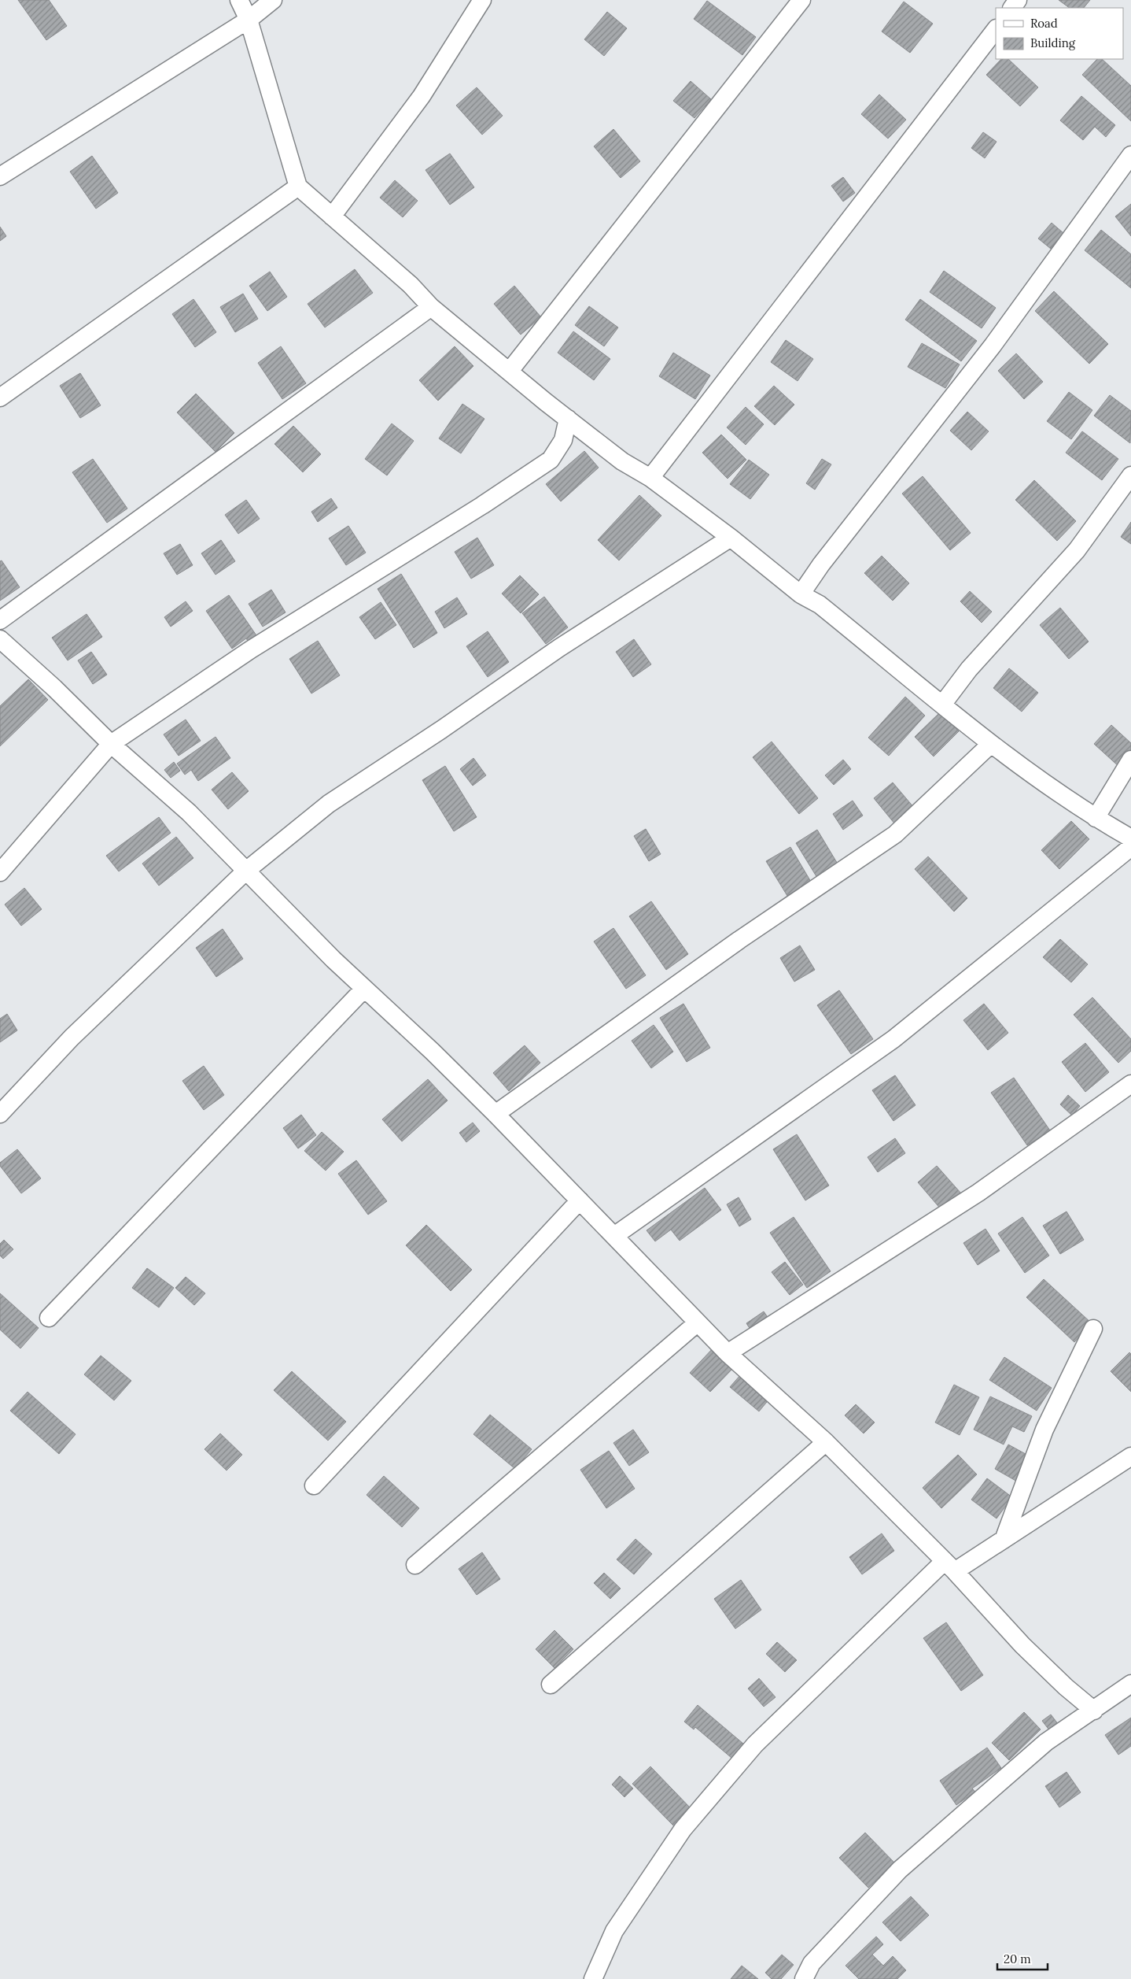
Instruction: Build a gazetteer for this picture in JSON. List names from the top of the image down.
{
  "legend": ["Road", "Building"],
  "scale_bar": "20 m"
}
